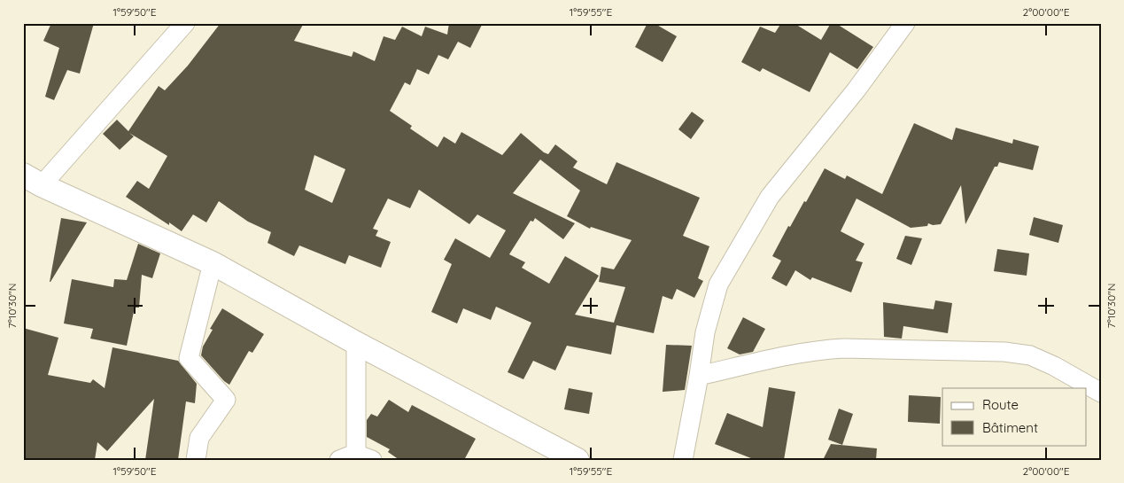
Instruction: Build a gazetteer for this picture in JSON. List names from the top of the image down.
{
  "legend": ["Route", "Bâtiment"],
  "coordinates": [
    "1°59'50\"E",
    "1°59'55\"E",
    "2°00'00\"E",
    "7°10'30\"N"
  ]
}
